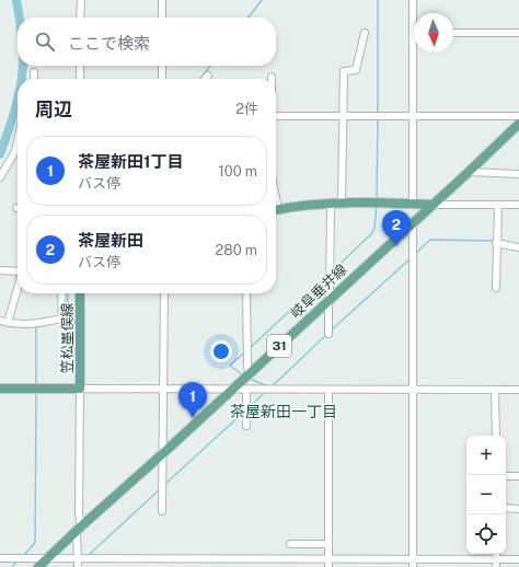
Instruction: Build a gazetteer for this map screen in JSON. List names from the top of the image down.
{
  "streets": {
    "main road": ["岐阜垂井線", "笠松墨俣線", "31"]
  },
  "districts": ["茶屋新田一丁目"],
  "north": "bottom",
  "page": {
    "search": "ここで検索",
    "heading": ["周辺", "2件"],
    "list": [
      {
        "mark": "1",
        "name": "茶屋新田1丁目",
        "note": "バス停",
        "value": "100 m"
      },
      {
        "mark": "2",
        "name": "茶屋新田",
        "note": "バス停",
        "value": "280 m"
      }
    ],
    "pins": ["2", "1"],
    "map_buttons": ["+", "−"]
  }
}
